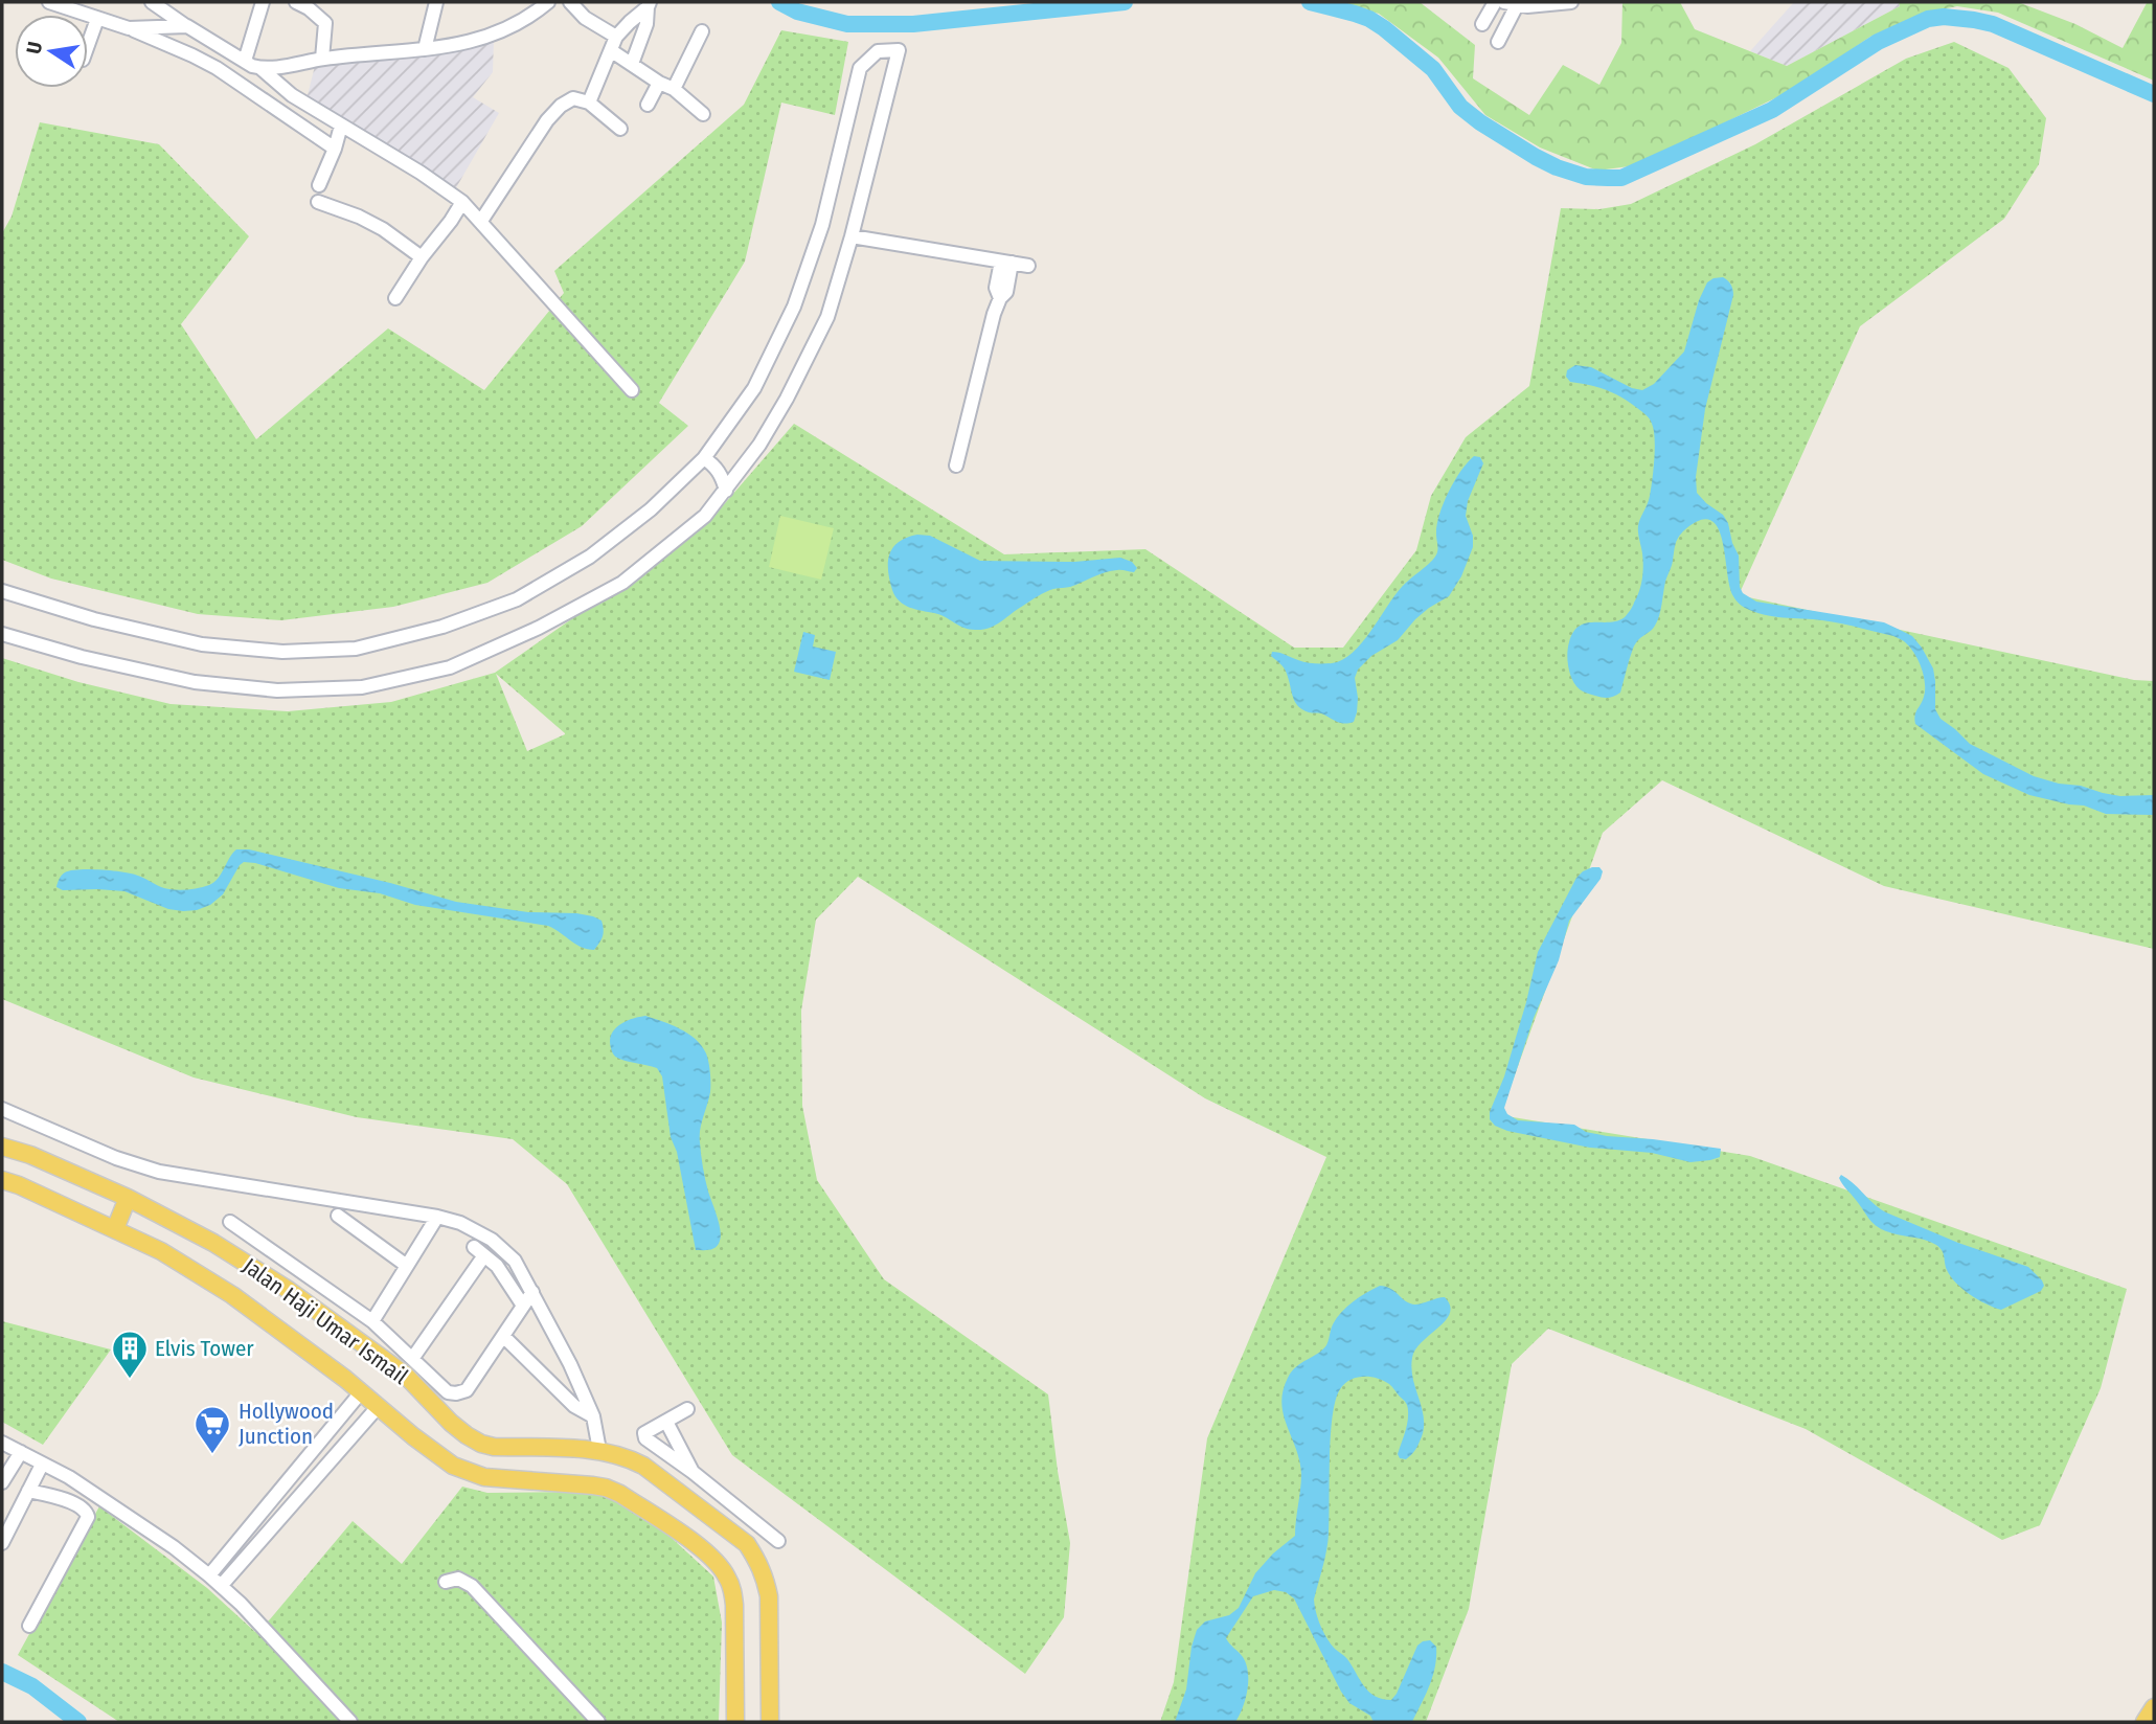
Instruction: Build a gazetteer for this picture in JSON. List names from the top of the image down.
{
  "streets": {
    "main road": ["Jalan Haji Umar Ismail"]
  },
  "places": {
    "building": ["Elvis Tower"],
    "supermarket": ["Hollywood Junction"]
  },
  "north": "left"
}
